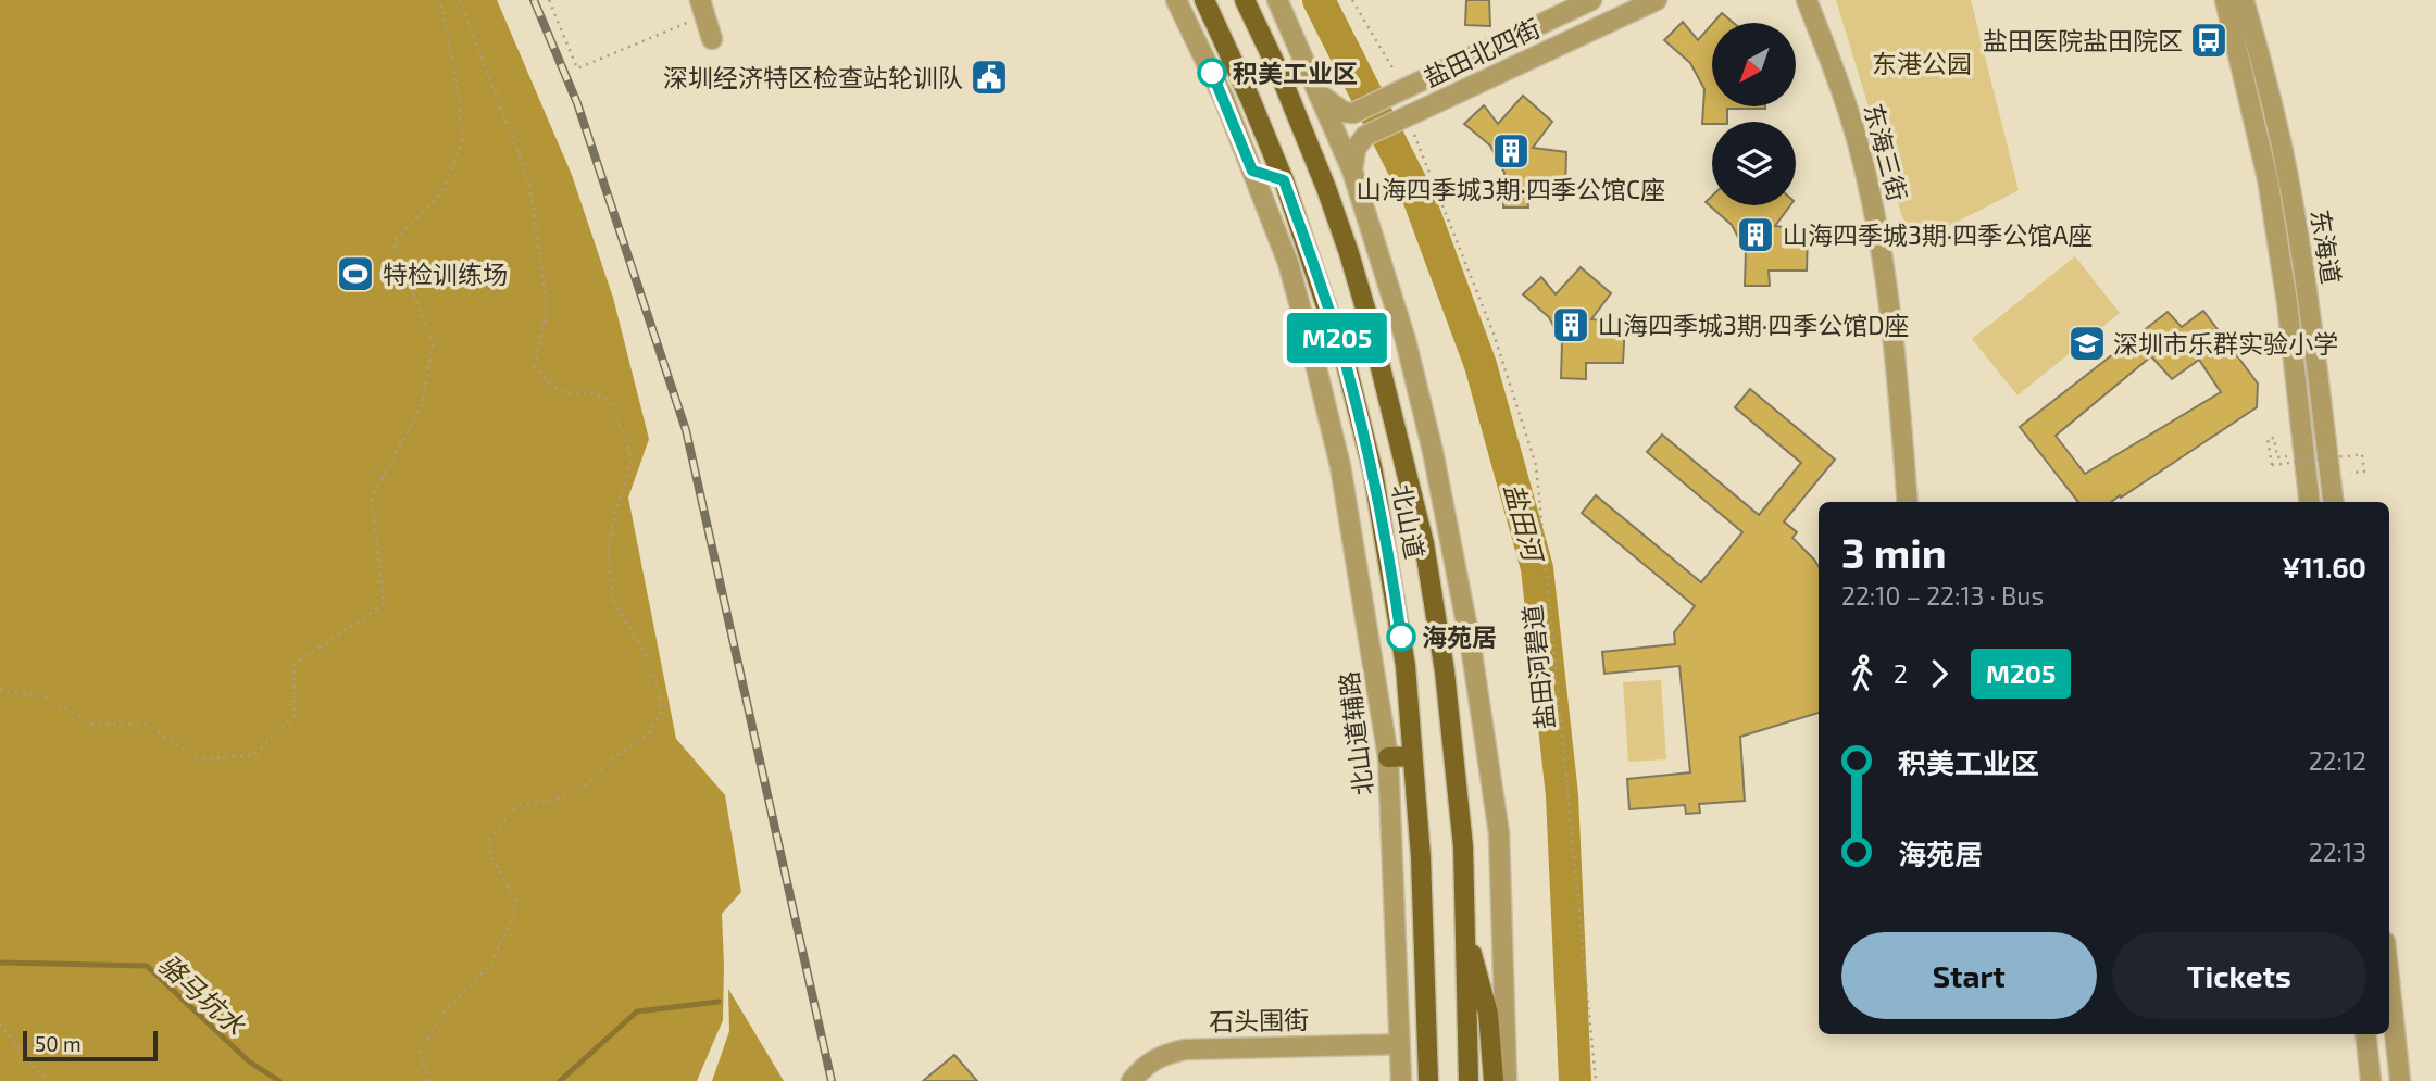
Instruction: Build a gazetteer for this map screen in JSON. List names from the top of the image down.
{
  "streets": {
    "main road": ["北山道"],
    "street": [
      "盐田北四街",
      "东海三街",
      "东海道",
      "北山道辅路",
      "石头围街"
    ],
    "path": ["盐田河碧道"]
  },
  "crossings": [
    ["北山道辅路", "石头围街"]
  ],
  "water": ["盐田河", "骆马坑水"],
  "parks": ["东港公园"],
  "places": {
    "bus stop": ["盐田医院盐田院区"],
    "other": ["积美工业区", "海苑居"],
    "public building": ["深圳经济特区检查站轮训队"],
    "building": ["山海四季城3期·四季公馆C座", "山海四季城3期·四季公馆A座", "山海四季城3期·四季公馆D座"],
    "sports": ["特检训练场"],
    "school or university": ["深圳市乐群实验小学"]
  },
  "lines": ["bus line M205"],
  "scale_bar": "50 m",
  "north": "bottom left",
  "page": {
    "on_map": "M205",
    "heading": ["3 min", "22:10 – 22:13 · Bus", "¥11.60"],
    "legs": ["2", "M205"],
    "list": [
      {
        "name": "积美工业区",
        "value": "22:12"
      },
      {
        "name": "海苑居",
        "value": "22:13"
      }
    ],
    "buttons": ["Start", "Tickets"],
    "scale": "50 m"
  }
}
